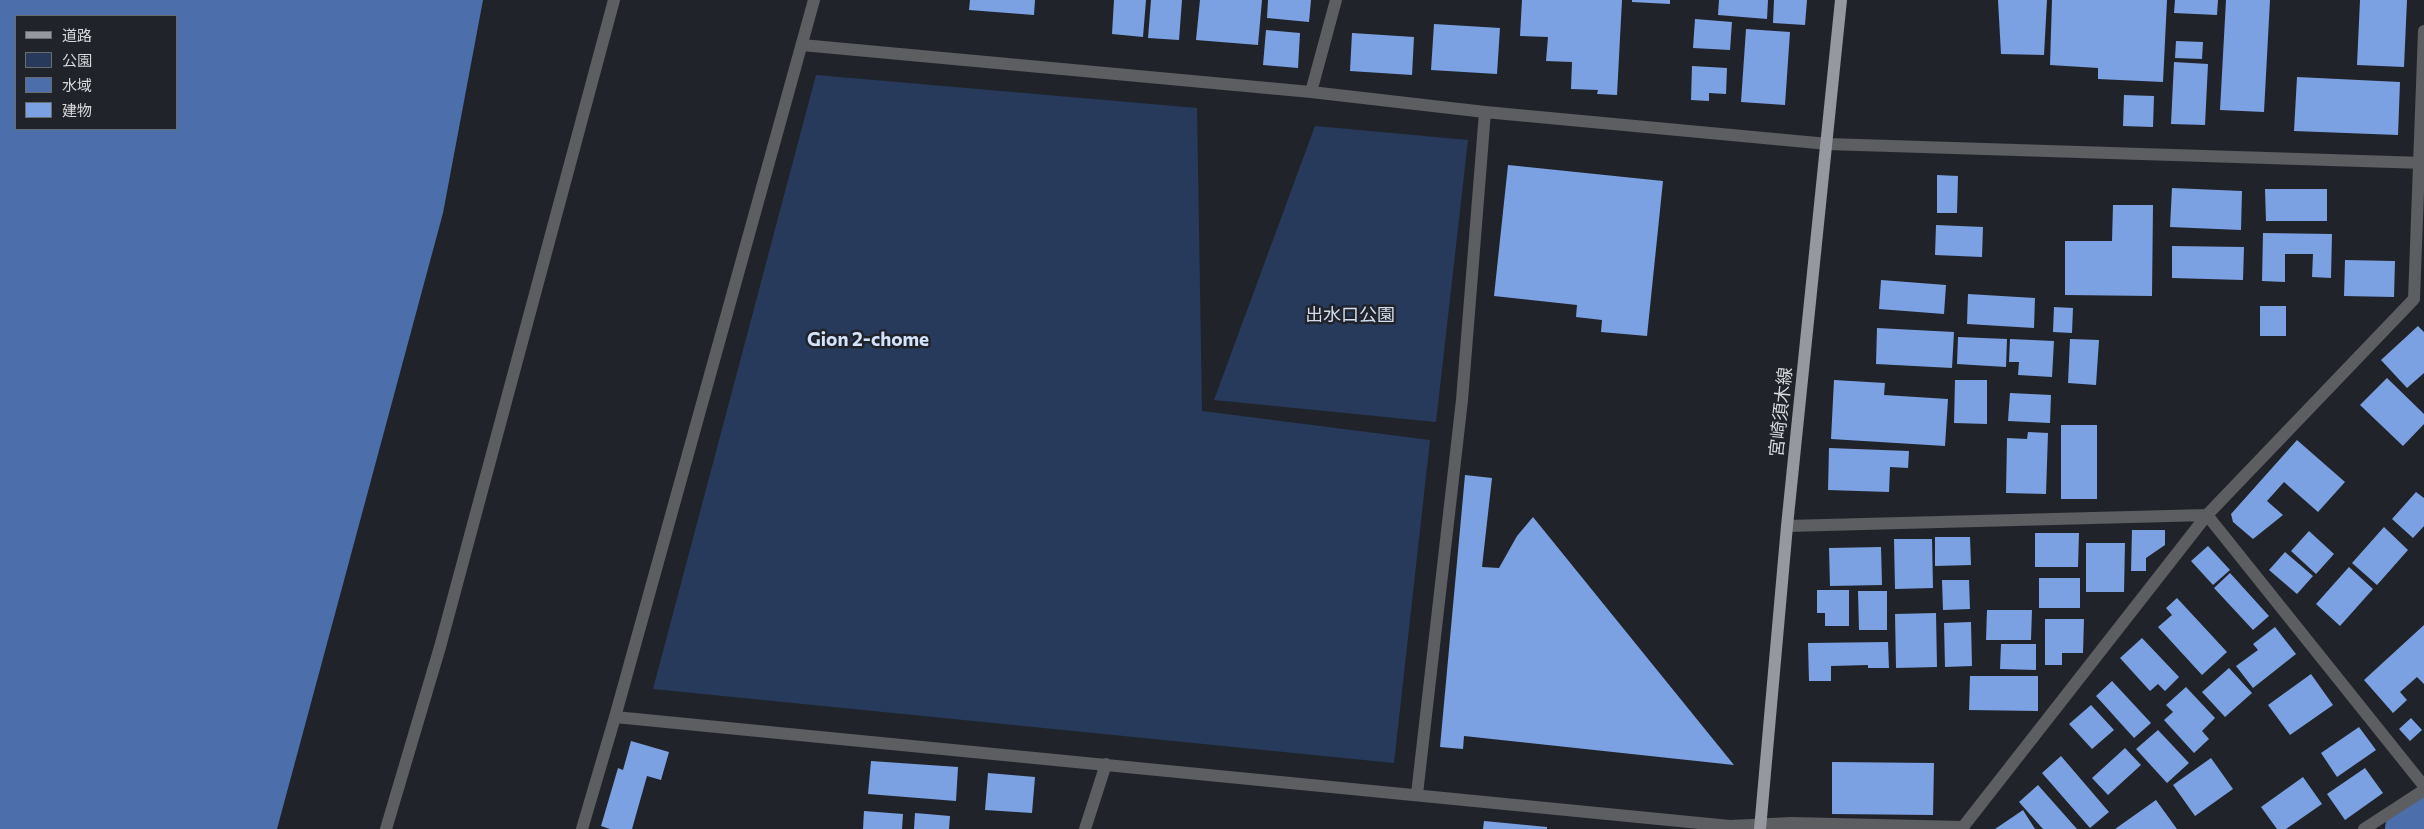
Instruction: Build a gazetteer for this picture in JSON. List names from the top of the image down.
{
  "streets": {
    "main road": ["宮崎須木線"]
  },
  "districts": ["Gion 2-chome"],
  "parks": ["出水口公園"],
  "legend": [
    "道路",
    "公園",
    "水域",
    "建物"
  ]
}
